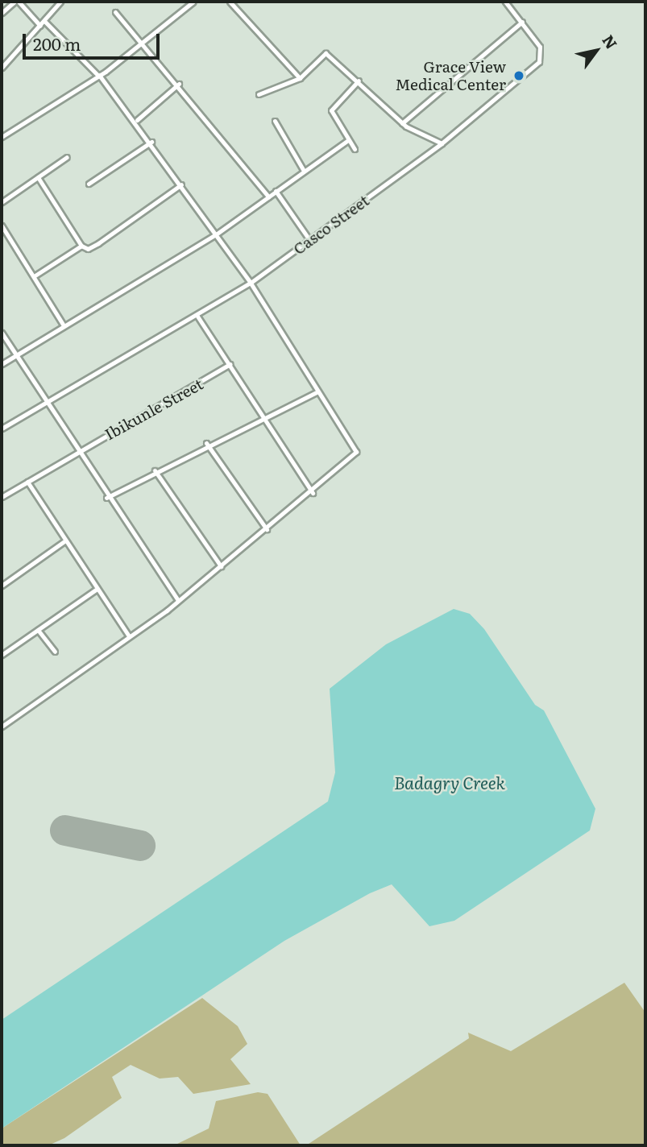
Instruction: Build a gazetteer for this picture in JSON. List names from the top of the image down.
{
  "streets": {
    "street": ["Casco Street", "Ibikunle Street"]
  },
  "water": ["Badagry Creek"],
  "places": ["Grace View Medical Center"],
  "scale_bar": "200 m",
  "north": "top right"
}
